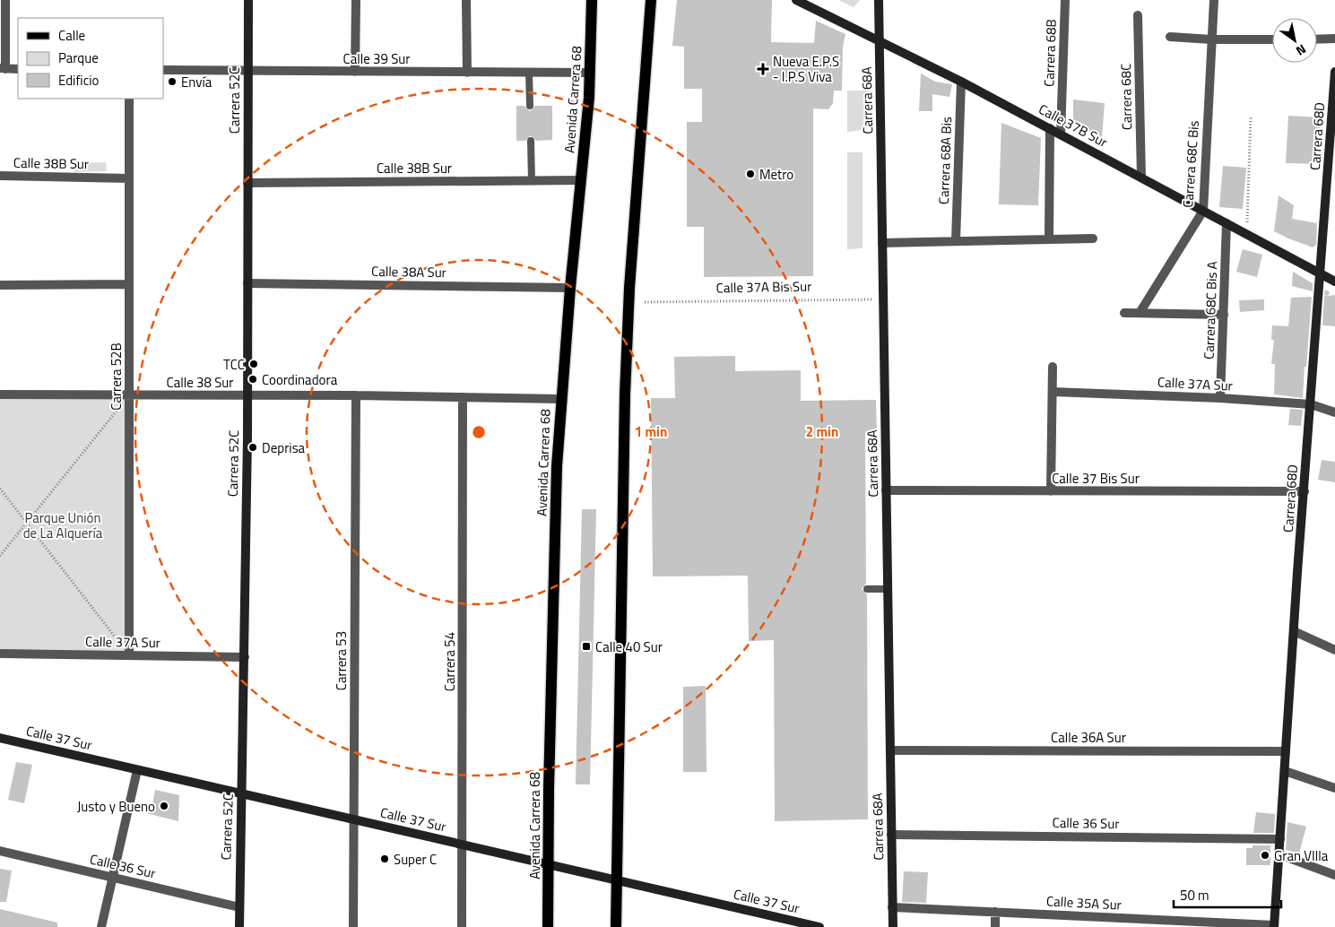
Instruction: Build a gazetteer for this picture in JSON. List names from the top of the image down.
{
  "streets": {
    "main road": ["Avenida Carrera 68"],
    "street": [
      "Carrera 68B",
      "Calle 39 Sur",
      "Carrera 68C",
      "Carrera 52C",
      "Carrera 68A",
      "Calle 37B Sur",
      "Carrera 68D",
      "Carrera 68A Bis",
      "Calle 38B Sur",
      "Carrera 68C Bis",
      "Calle 38A Sur",
      "Carrera 68C Bis A",
      "Carrera 52B",
      "Calle 38 Sur",
      "Calle 37A Sur",
      "Calle 37 Bis Sur",
      "Carrera 53",
      "Carrera 54",
      "Calle 36A Sur",
      "Calle 37 Sur",
      "Calle 36 Sur",
      "Calle 35A Sur"
    ],
    "path": ["Calle 37A Bis Sur"]
  },
  "crossings": [
    ["Carrera 68B", "Calle 37B Sur"],
    ["Calle 39 Sur", "Avenida Carrera 68"],
    ["Calle 39 Sur", "Carrera 52C"],
    ["Carrera 68C", "Calle 37B Sur"],
    ["Avenida Carrera 68", "Calle 38B Sur"],
    ["Avenida Carrera 68", "Calle 38A Sur"],
    ["Avenida Carrera 68", "Calle 38 Sur"],
    ["Avenida Carrera 68", "Calle 37 Sur"],
    ["Carrera 52C", "Calle 38B Sur"],
    ["Carrera 52C", "Calle 38A Sur"],
    ["Carrera 52C", "Calle 38 Sur"],
    ["Carrera 52C", "Calle 37A Sur"],
    ["Carrera 52C", "Calle 37 Sur"],
    ["Carrera 52C", "Calle 36 Sur"],
    ["Carrera 68A", "Calle 37B Sur"],
    ["Carrera 68A", "Calle 37A Bis Sur"],
    ["Carrera 68A", "Calle 37 Bis Sur"],
    ["Carrera 68A", "Calle 36A Sur"],
    ["Carrera 68A", "Calle 36 Sur"],
    ["Carrera 68A", "Calle 35A Sur"],
    ["Calle 37B Sur", "Carrera 68D"],
    ["Calle 37B Sur", "Carrera 68A Bis"],
    ["Calle 37B Sur", "Carrera 68C Bis"],
    ["Calle 37B Sur", "Carrera 68C Bis A"],
    ["Carrera 68D", "Calle 37A Sur"],
    ["Carrera 68D", "Calle 37 Bis Sur"],
    ["Carrera 68D", "Calle 36A Sur"],
    ["Carrera 68D", "Calle 36 Sur"],
    ["Carrera 68D", "Calle 35A Sur"],
    ["Calle 38B Sur", "Carrera 52B"],
    ["Carrera 68C Bis A", "Calle 37A Sur"],
    ["Carrera 52B", "Calle 38 Sur"],
    ["Carrera 52B", "Calle 37A Sur"],
    ["Calle 38 Sur", "Carrera 53"],
    ["Calle 38 Sur", "Carrera 54"],
    ["Carrera 53", "Calle 37 Sur"],
    ["Carrera 54", "Calle 37 Sur"]
  ],
  "parks": ["Parque Unión de La Alquería"],
  "places": {
    "health": ["Nueva E.P.S - I.P.S Viva"],
    "other": [
      "Envía",
      "Metro",
      "TCC",
      "Coordinadora",
      "Deprisa",
      "Justo y Bueno",
      "Gran VIlla",
      "Super C"
    ],
    "transit": ["Calle 40 Sur"]
  },
  "legend": ["Calle", "Parque", "Edificio"],
  "scale_bar": "50 m",
  "north": "bottom right",
  "rings": ["1 min", "2 min"]
}
